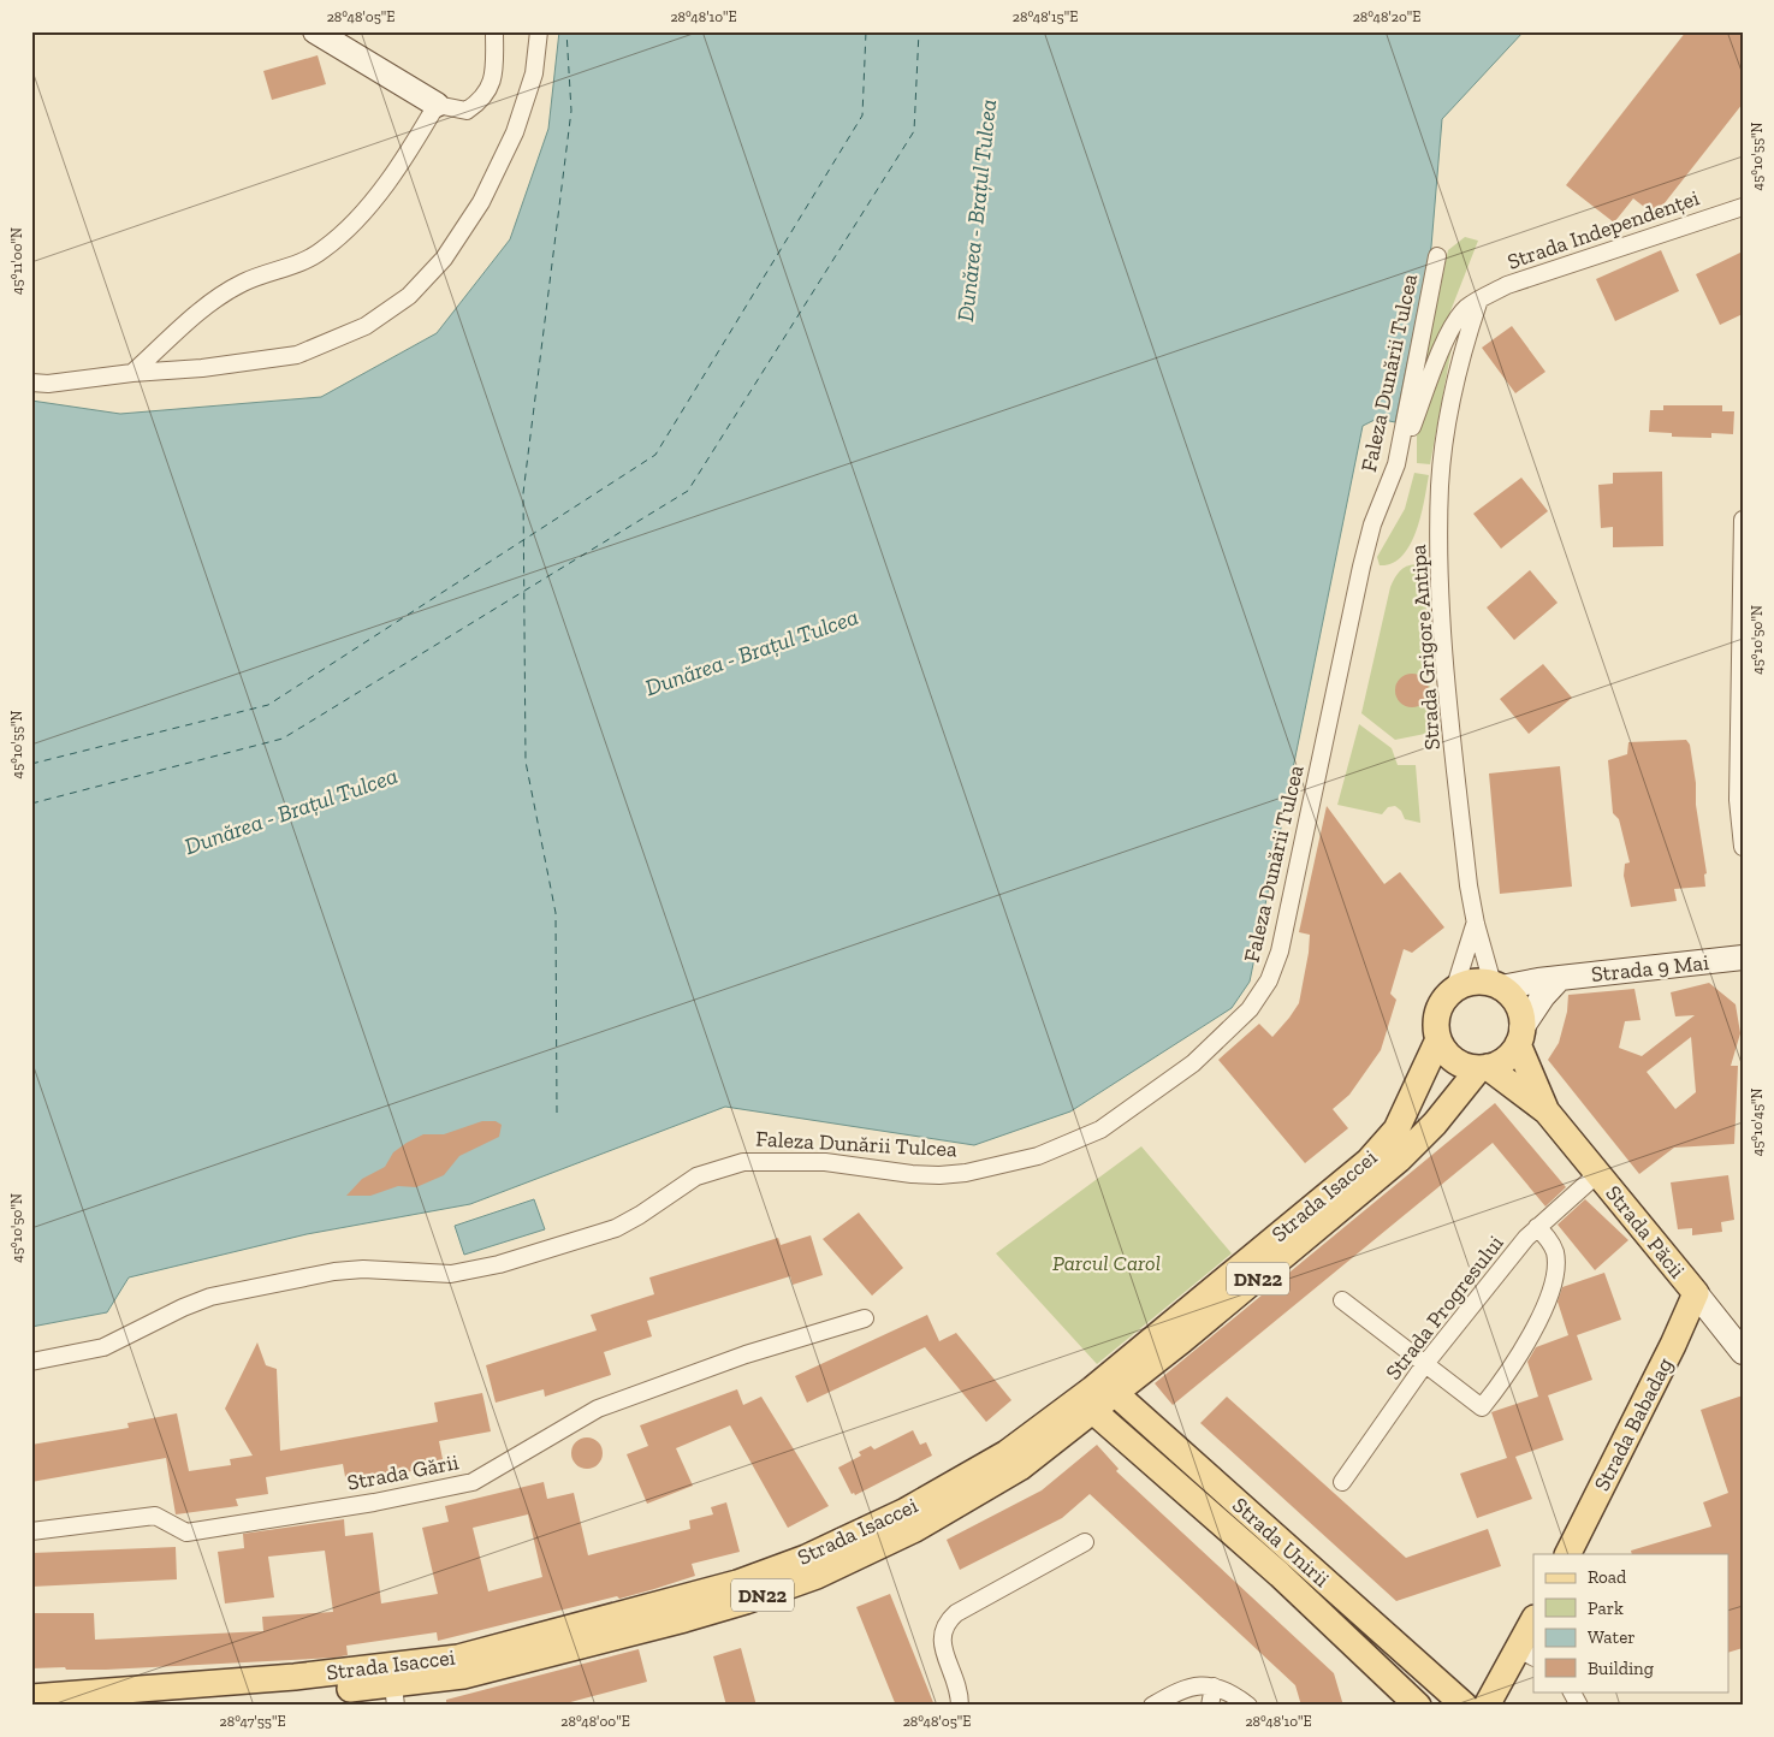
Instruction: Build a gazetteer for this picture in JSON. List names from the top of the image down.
{
  "streets": {
    "main road": [
      "Strada Isaccei",
      "Strada Păcii",
      "DN22",
      "Strada Babadag",
      "Strada Unirii"
    ],
    "street": [
      "Strada Independenței",
      "Faleza Dunării Tulcea",
      "Strada Grigore Antipa",
      "Strada 9 Mai",
      "Strada Progresului",
      "Strada Gării"
    ]
  },
  "crossings": [
    ["Strada Independenței", "Faleza Dunării Tulcea"],
    ["Strada Independenței", "Strada Grigore Antipa"],
    ["Strada Grigore Antipa", "Strada 9 Mai"],
    ["Strada Grigore Antipa", "Strada Isaccei"],
    ["Strada Grigore Antipa", "Strada Păcii"],
    ["Strada 9 Mai", "Strada Isaccei"],
    ["Strada 9 Mai", "Strada Păcii"],
    ["Strada Isaccei", "Strada Păcii"],
    ["Strada Isaccei", "Strada Unirii"],
    ["Strada Păcii", "Strada Progresului"],
    ["Strada Păcii", "Strada Babadag"]
  ],
  "water": ["Dunărea - Brațul Tulcea"],
  "parks": ["Parcul Carol"],
  "legend": [
    "Road",
    "Park",
    "Water",
    "Building"
  ],
  "coordinates": [
    "28°48'05\"E",
    "28°48'10\"E",
    "28°48'15\"E",
    "28°48'20\"E",
    "45°10'55\"N",
    "45°11'00\"N",
    "45°10'50\"N",
    "45°10'45\"N",
    "28°47'55\"E",
    "28°48'00\"E"
  ]
}
